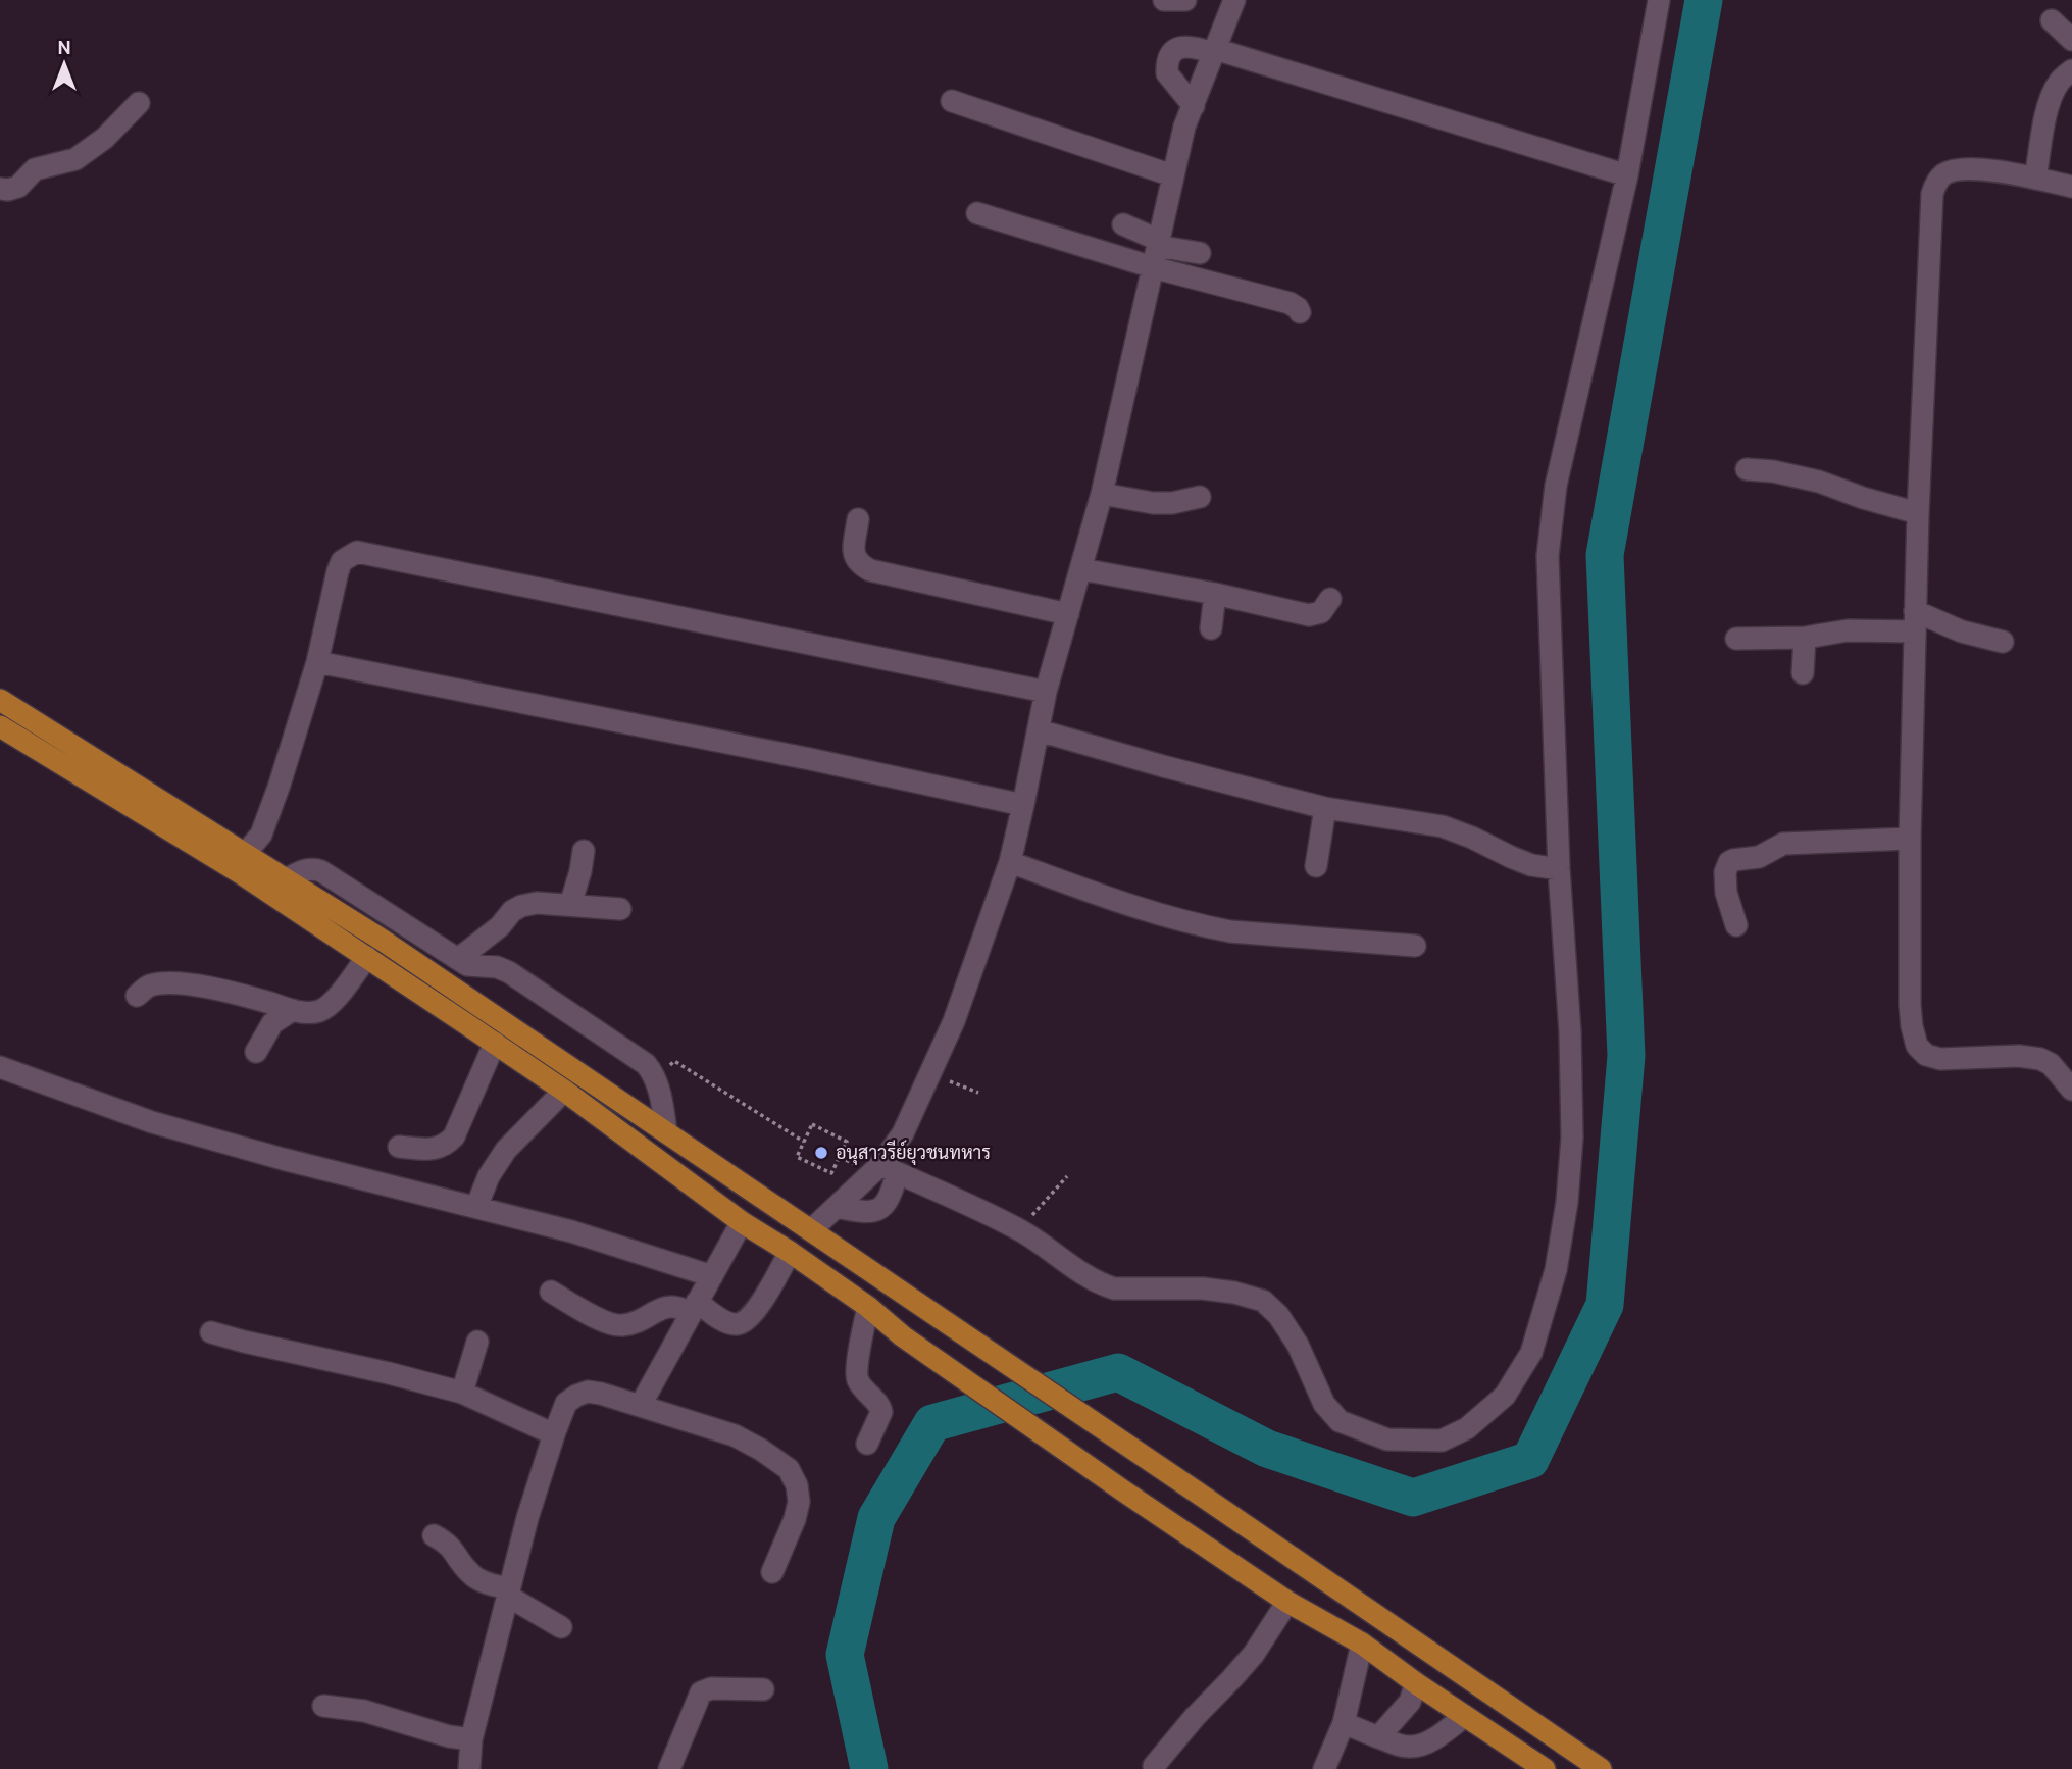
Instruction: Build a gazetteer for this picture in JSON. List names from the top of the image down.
{
  "places": ["อนุสาวรีย์ยุวชนทหาร"],
  "north": "top"
}
